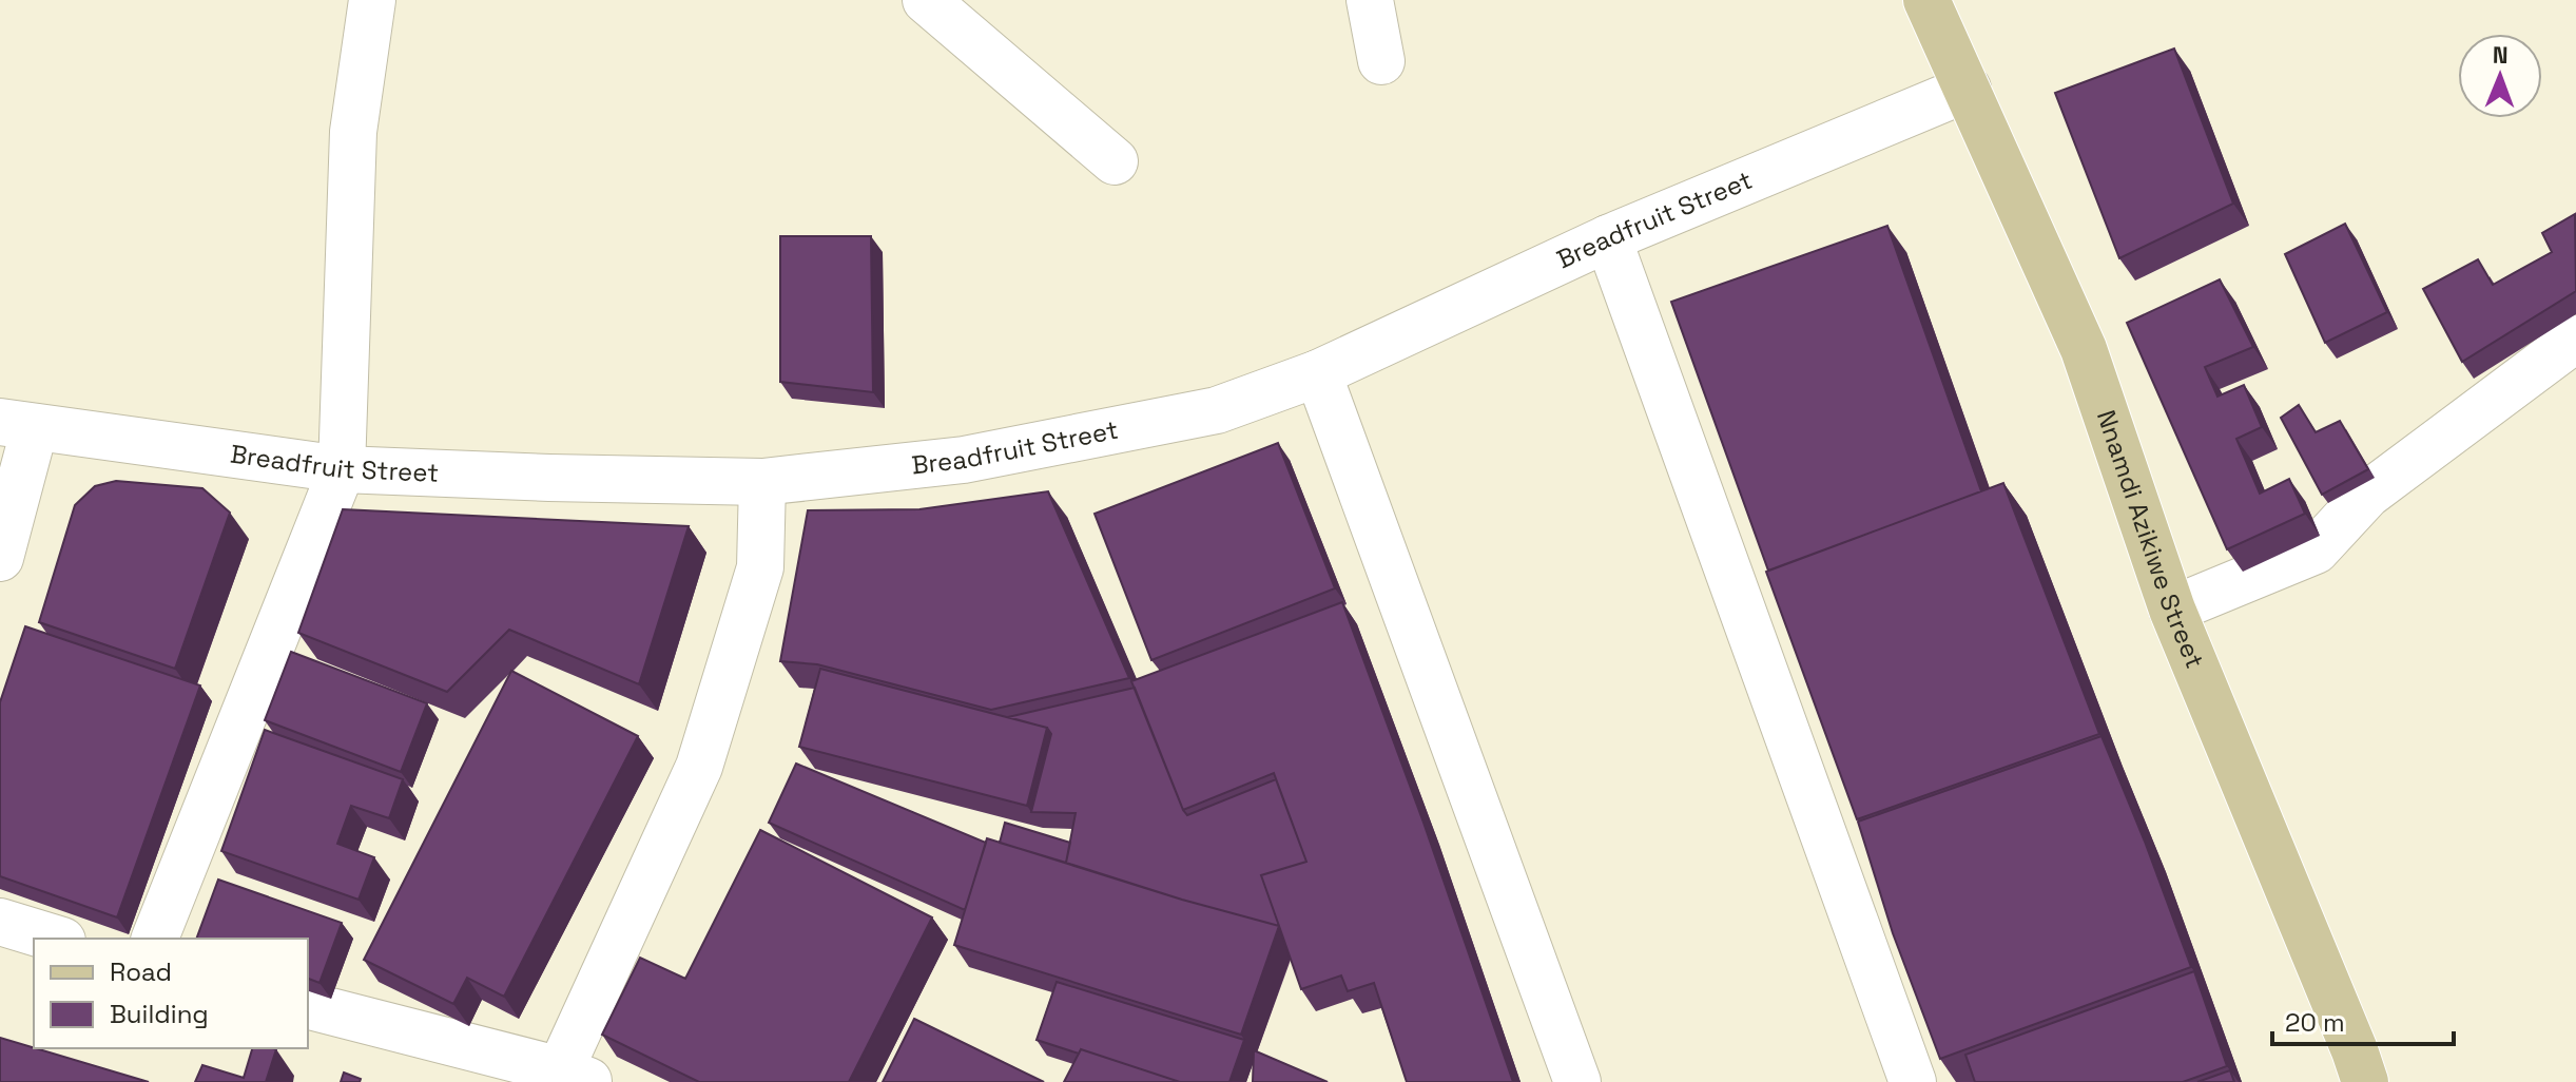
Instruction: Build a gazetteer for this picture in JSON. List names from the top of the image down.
{
  "streets": {
    "main road": ["Nnamdi Azikiwe Street"],
    "street": ["Breadfruit Street"]
  },
  "crossings": [
    ["Breadfruit Street", "Nnamdi Azikiwe Street"]
  ],
  "legend": ["Road", "Building"],
  "scale_bar": "20 m",
  "north": "top"
}
